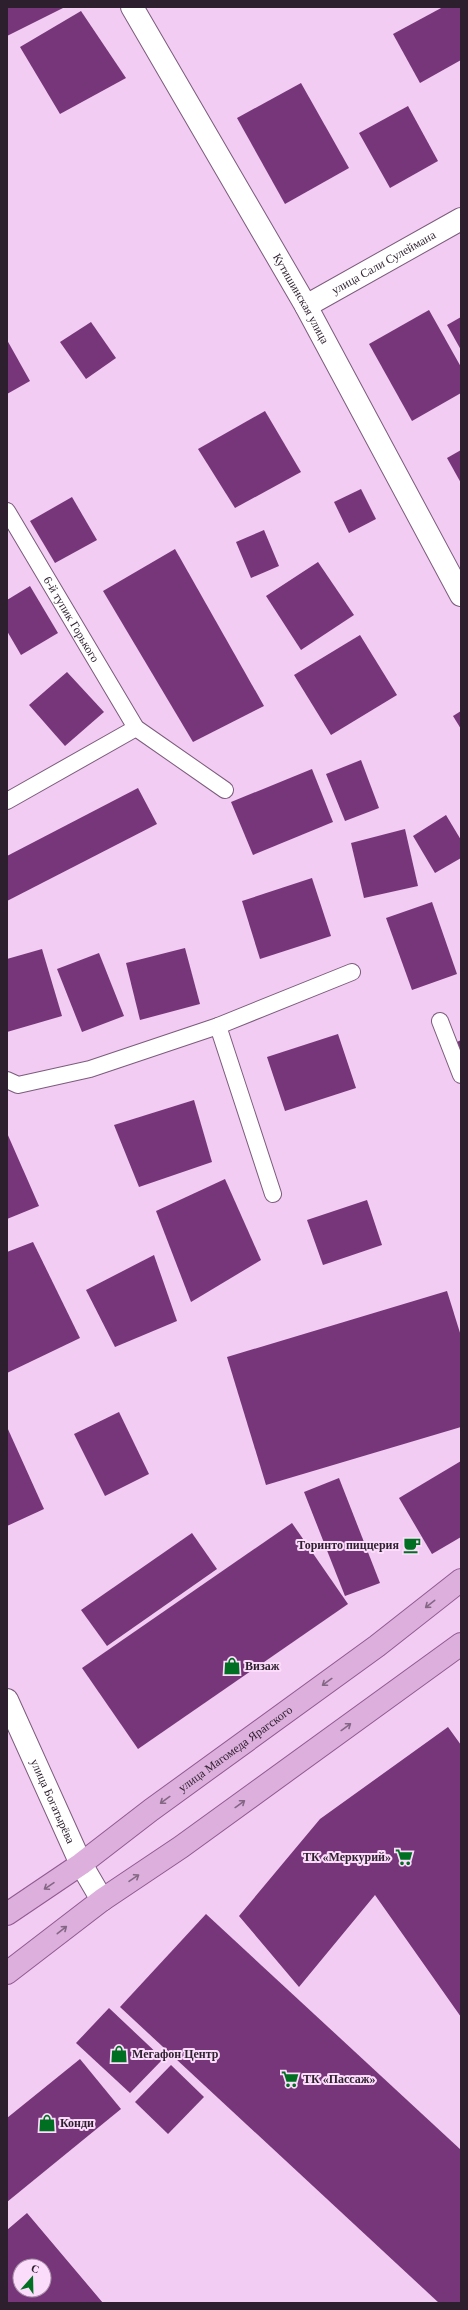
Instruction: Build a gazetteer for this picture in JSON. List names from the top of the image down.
{
  "streets": {
    "main road": ["улица Магомеда Ярагского"],
    "street": ["улица Сали Сулеймана", "Кутишинская улица", "улица Богатырёва"],
    "lane": ["6-й тупик Горького"]
  },
  "crossings": [
    ["улица Сали Сулеймана", "Кутишинская улица"],
    ["улица Магомеда Ярагского", "улица Богатырёва"]
  ],
  "places": {
    "cafe": ["Торинто пиццерия"],
    "shop": ["Визаж", "Мегафон Центр", "Конди"],
    "supermarket": ["ТК «Меркурий»", "ТК «Пассаж»"]
  },
  "north": "top"
}
